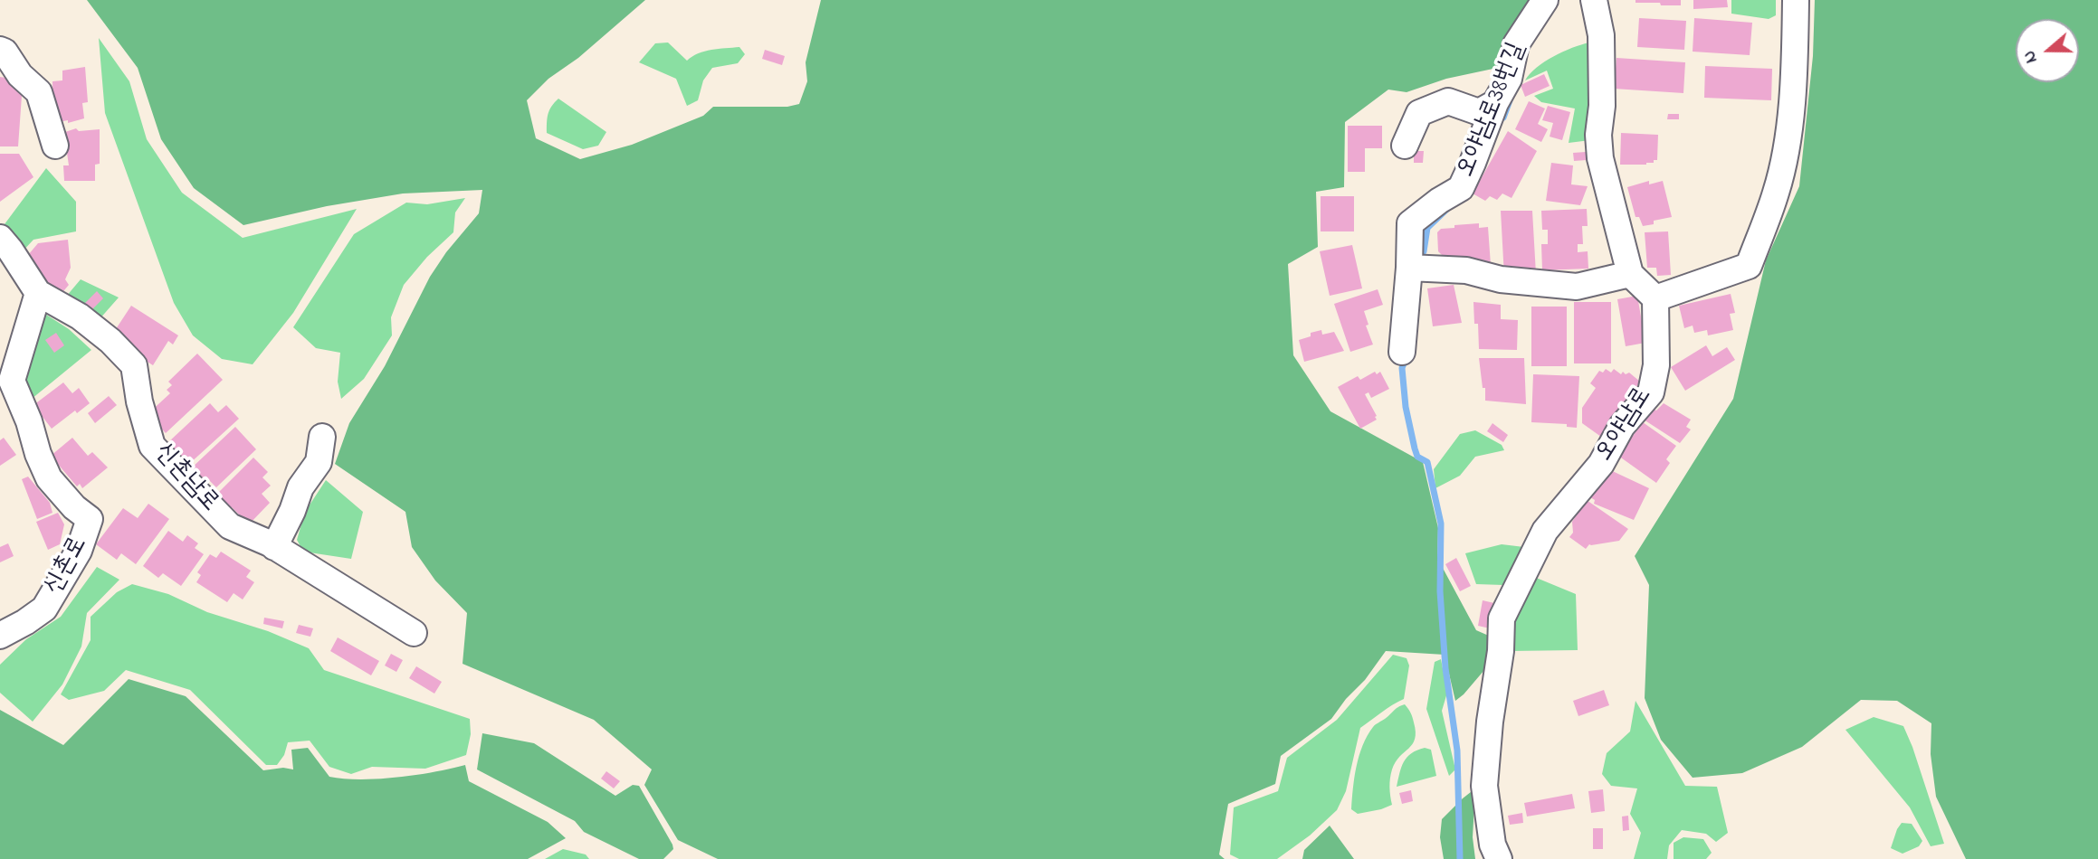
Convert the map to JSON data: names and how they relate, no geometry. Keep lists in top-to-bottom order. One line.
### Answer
{"streets":{"street":["오야남로38번길","오야남로","신촌남로","신촌로"]},"crossings":[["신촌남로","신촌로"]],"north":"left"}
